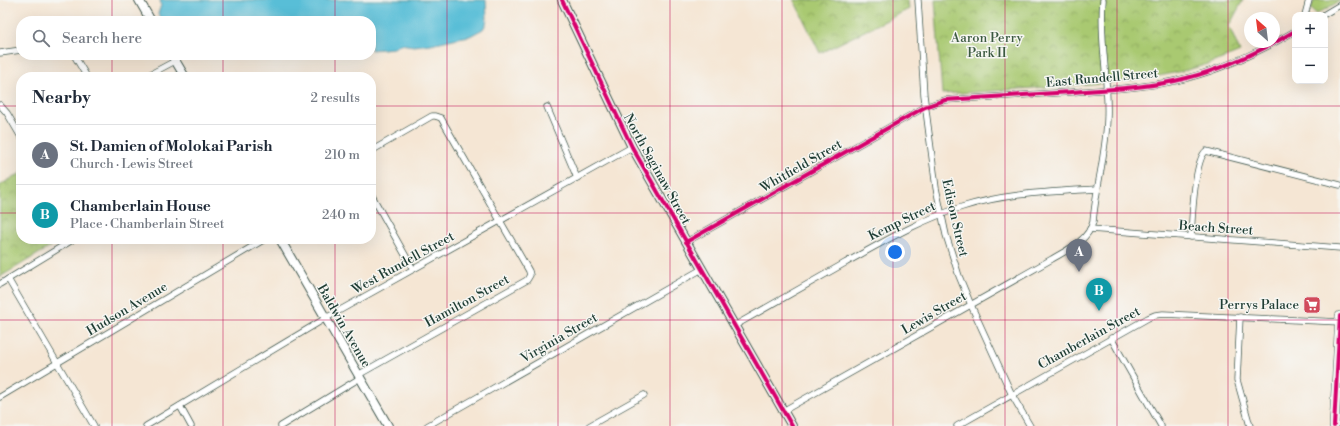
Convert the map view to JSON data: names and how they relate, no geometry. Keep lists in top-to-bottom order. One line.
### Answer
{"streets":{"street":["East Rundell Street","Whitfield Street","North Saginaw Street","Edison Street","Kemp Street","Beach Street","West Rundell Street","Hamilton Street","Hudson Avenue","Lewis Street","Baldwin Avenue","Virginia Street","Chamberlain Street"]},"crossings":[["East Rundell Street","Whitfield Street"],["East Rundell Street","Edison Street"],["Whitfield Street","North Saginaw Street"],["Whitfield Street","Edison Street"],["North Saginaw Street","Kemp Street"],["North Saginaw Street","West Rundell Street"],["North Saginaw Street","Lewis Street"],["North Saginaw Street","Virginia Street"],["Edison Street","Kemp Street"],["Edison Street","Lewis Street"],["Edison Street","Chamberlain Street"],["Beach Street","Lewis Street"],["West Rundell Street","Hamilton Street"],["West Rundell Street","Baldwin Avenue"],["Hamilton Street","Baldwin Avenue"]],"parks":["Aaron Perry Park II"],"places":{"supermarket":["Perrys Palace"]},"north":"top left","page":{"map_buttons":["+","−"],"search":"Search here","heading":["Nearby","2 results"],"list":[{"mark":"A","name":"St. Damien of Molokai Parish","note":"Church · Lewis Street","value":"210 m"},{"mark":"B","name":"Chamberlain House","note":"Place · Chamberlain Street","value":"240 m"}],"pins":["A","B"]}}
